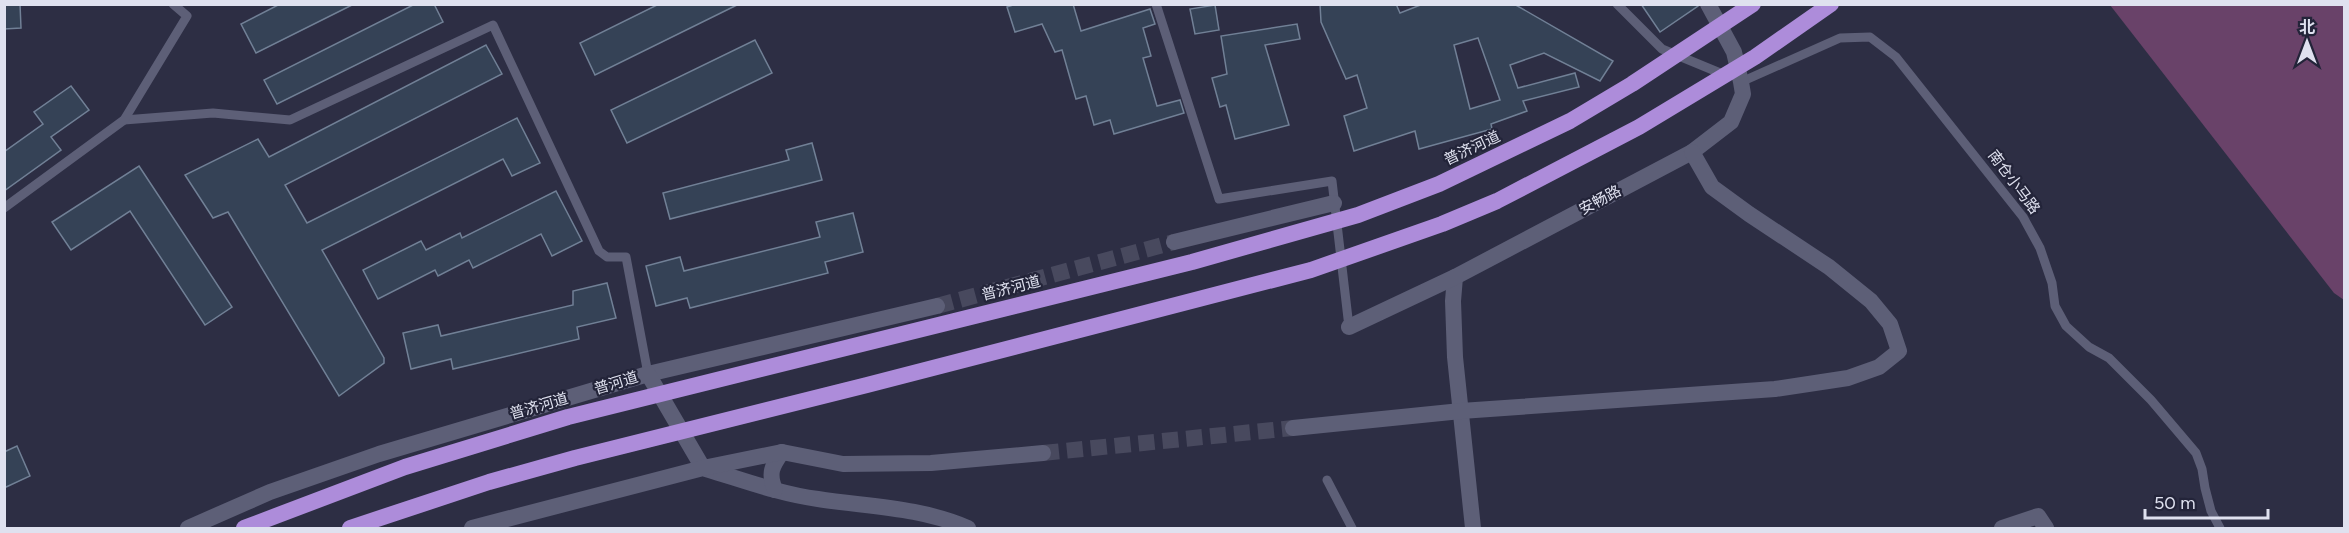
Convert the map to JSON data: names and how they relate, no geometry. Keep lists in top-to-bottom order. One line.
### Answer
{"streets":{"highway":["普济河道"],"street":["安畅路","普河道"],"lane":["南仓小马路"]},"crossings":[["南仓小马路","安畅路"]],"scale_bar":"50 m","north":"top"}
